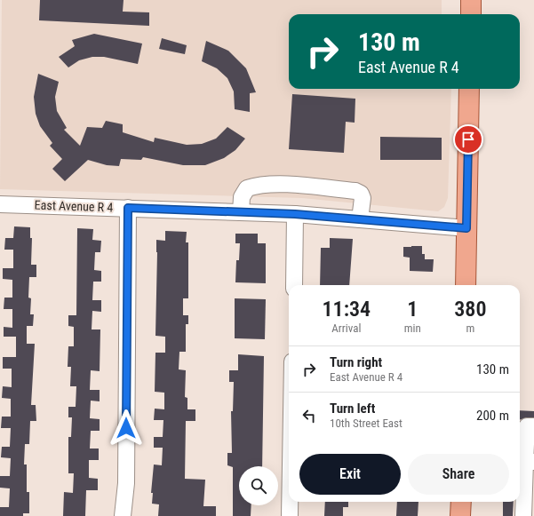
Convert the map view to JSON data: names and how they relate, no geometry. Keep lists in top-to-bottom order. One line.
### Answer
{"streets":{"street":["East Avenue R 4"]},"page":{"turn":["130 m","East Avenue R 4"],"eta":["11:34","Arrival","1","min","380","m"],"list":[{"name":"Turn right","note":"East Avenue R 4","value":"130 m"},{"name":"Turn left","note":"10th Street East","value":"200 m"}],"buttons":["Exit","Share"]}}
